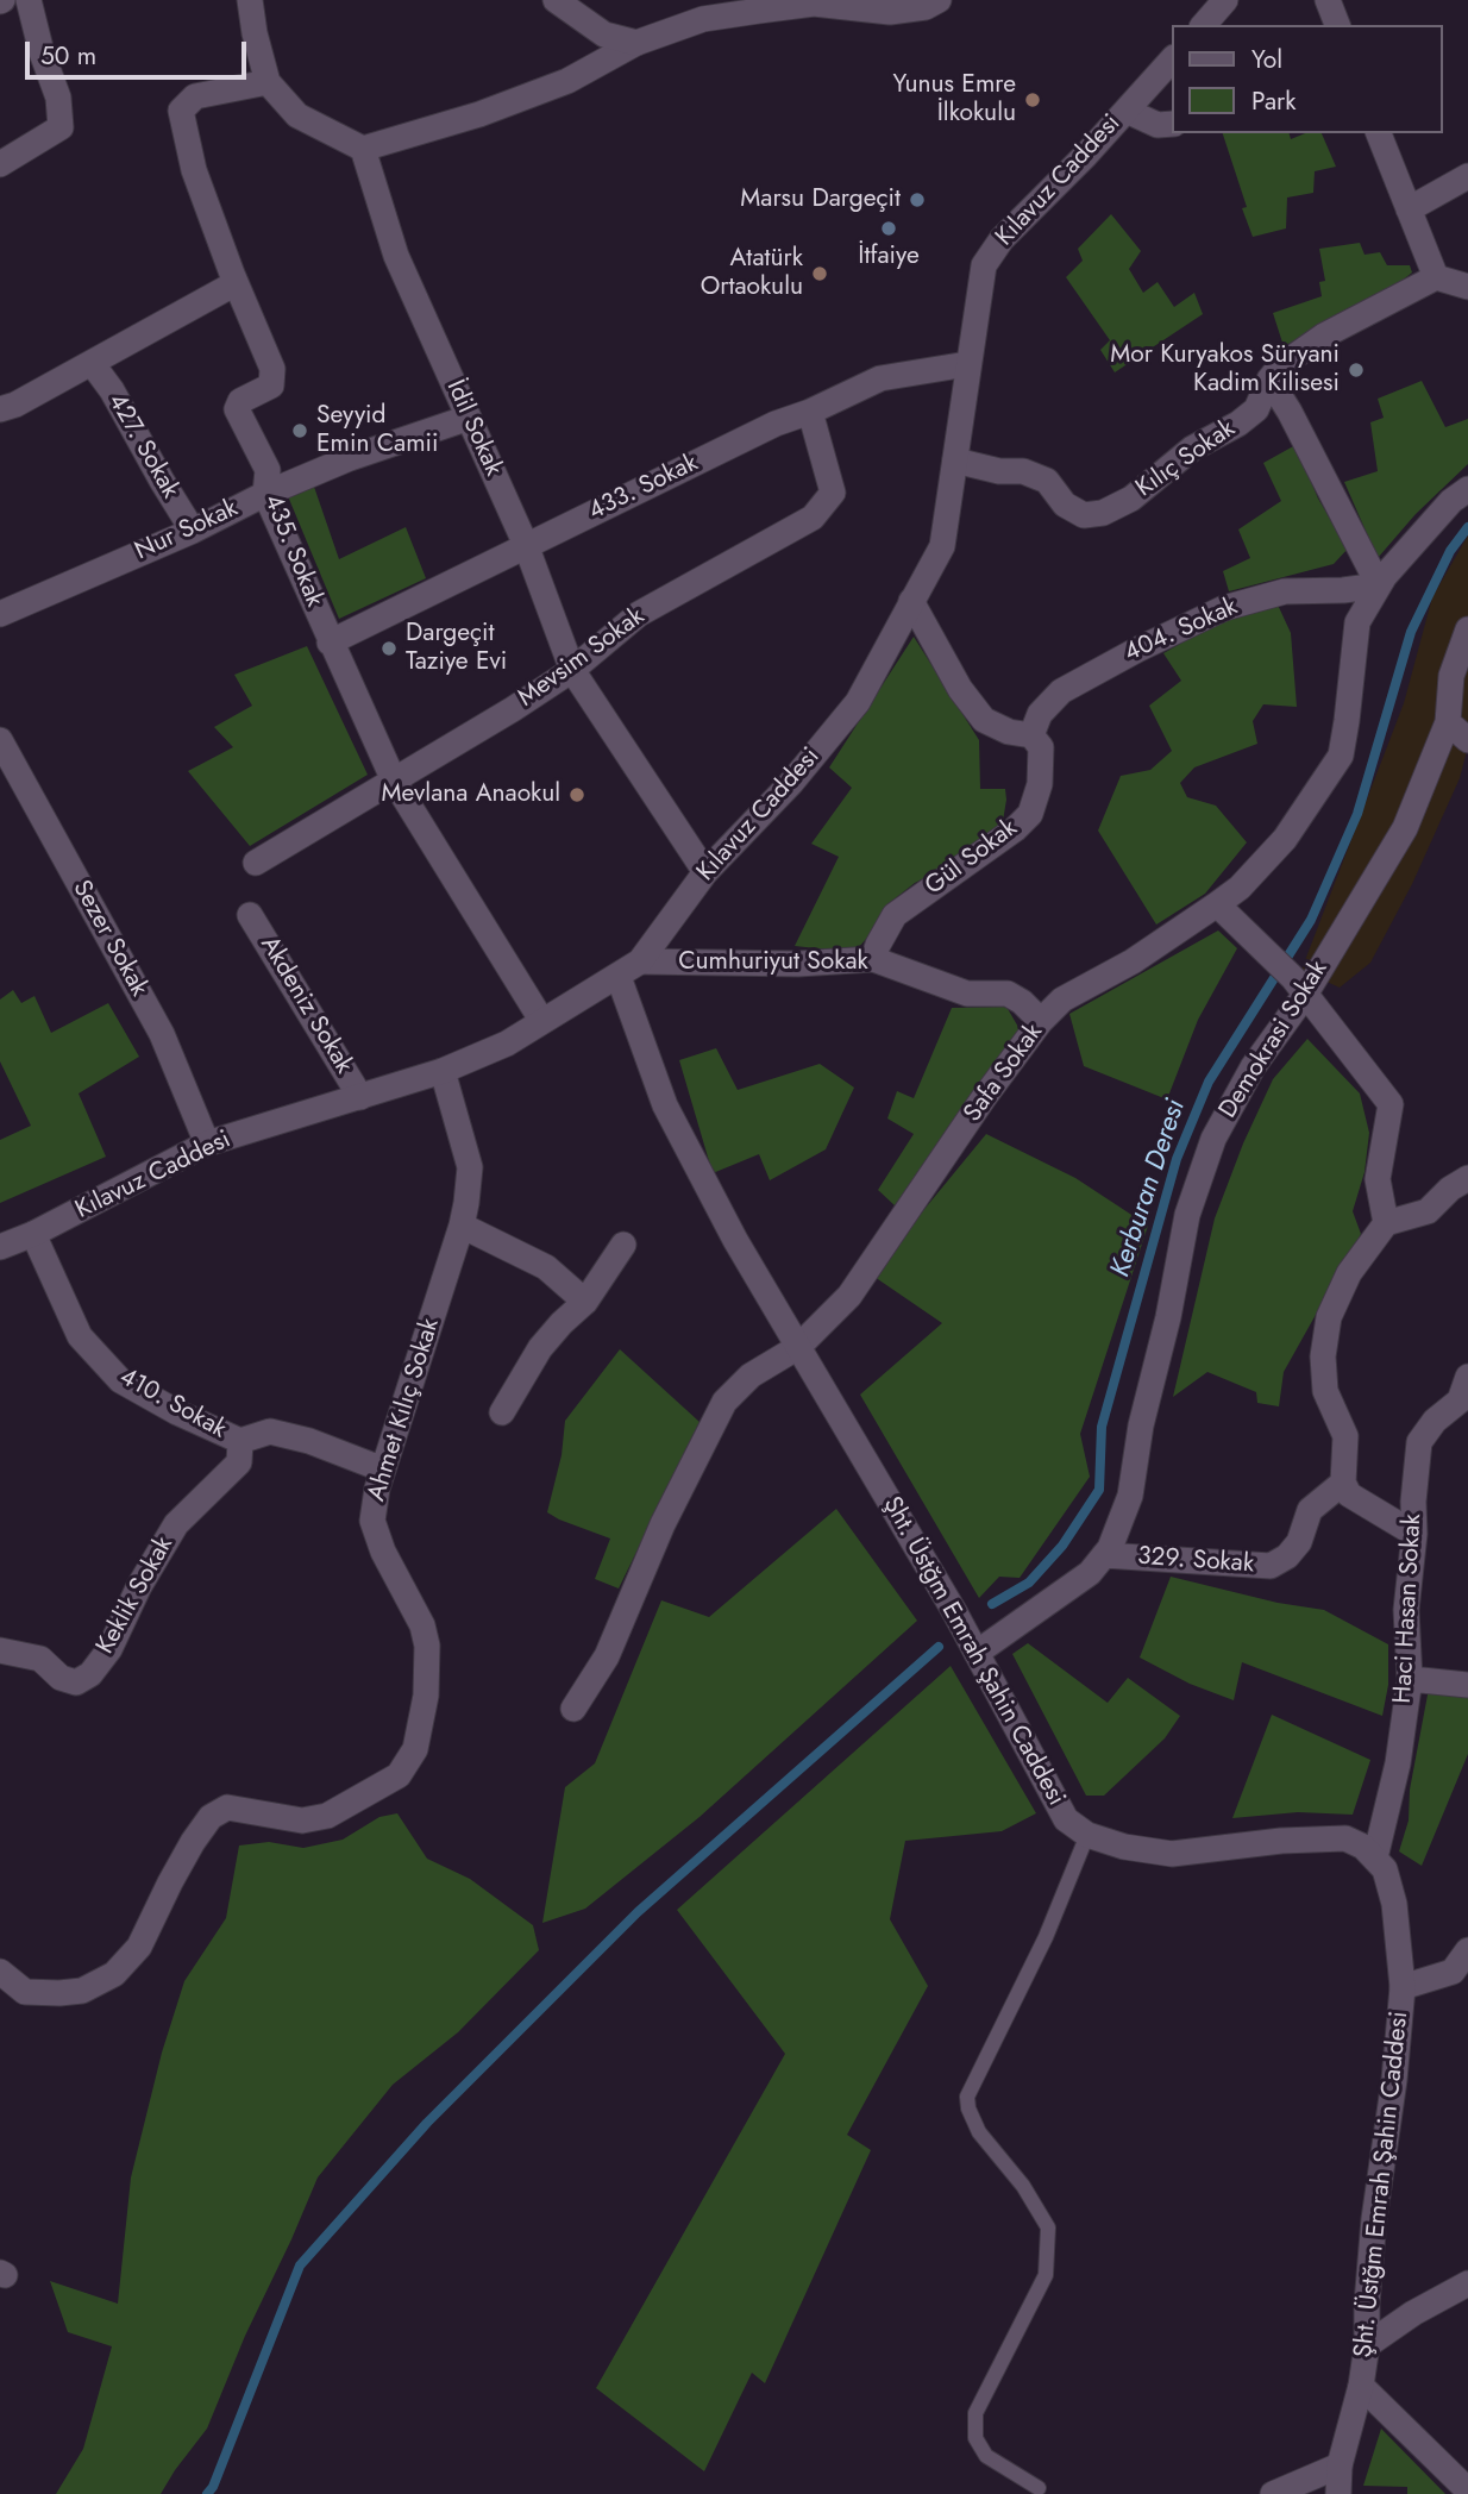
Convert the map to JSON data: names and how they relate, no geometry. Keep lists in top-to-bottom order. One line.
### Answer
{"streets":{"street":["Kılavuz Caddesi","İdil Sokak","427. Sokak","Kılıç Sokak","433. Sokak","Nur Sokak","435. Sokak","404. Sokak","Mevsim Sokak","Gül Sokak","Sezer Sokak","Cumhuriyut Sokak","Akdeniz Sokak","Demokrasi Sokak","Safa Sokak","410. Sokak","Ahmet Kılıç Sokak","329. Sokak","Keklik Sokak","Haci Hasan Sokak","Şht. Üstğm Emrah Şahin Caddesi"]},"crossings":[["Kılavuz Caddesi","İdil Sokak"],["Kılavuz Caddesi","Kılıç Sokak"],["Kılavuz Caddesi","433. Sokak"],["Kılavuz Caddesi","435. Sokak"],["Kılavuz Caddesi","Sezer Sokak"],["Kılavuz Caddesi","Cumhuriyut Sokak"],["Kılavuz Caddesi","Akdeniz Sokak"],["Kılavuz Caddesi","410. Sokak"],["Kılavuz Caddesi","Ahmet Kılıç Sokak"],["Kılavuz Caddesi","Şht. Üstğm Emrah Şahin Caddesi"],["İdil Sokak","433. Sokak"],["İdil Sokak","Nur Sokak"],["İdil Sokak","Mevsim Sokak"],["427. Sokak","Nur Sokak"],["433. Sokak","435. Sokak"],["433. Sokak","Mevsim Sokak"],["Nur Sokak","435. Sokak"],["435. Sokak","Mevsim Sokak"],["404. Sokak","Gül Sokak"],["404. Sokak","Safa Sokak"],["Gül Sokak","Cumhuriyut Sokak"],["Cumhuriyut Sokak","Safa Sokak"],["Demokrasi Sokak","329. Sokak"],["Demokrasi Sokak","Şht. Üstğm Emrah Şahin Caddesi"],["Safa Sokak","Şht. Üstğm Emrah Şahin Caddesi"],["410. Sokak","Ahmet Kılıç Sokak"],["410. Sokak","Keklik Sokak"],["Haci Hasan Sokak","Şht. Üstğm Emrah Şahin Caddesi"]],"water":["Kerburan Deresi"],"places":["Yunus Emre İlkokulu","Marsu Dargeçit","İtfaiye","Atatürk Ortaokulu","Mor Kuryakos Süryani Kadim Kilisesi","Seyyid Emin Camii","Dargeçit Taziye Evi","Mevlana Anaokul"],"legend":["Yol","Park"],"scale_bar":"50 m"}
